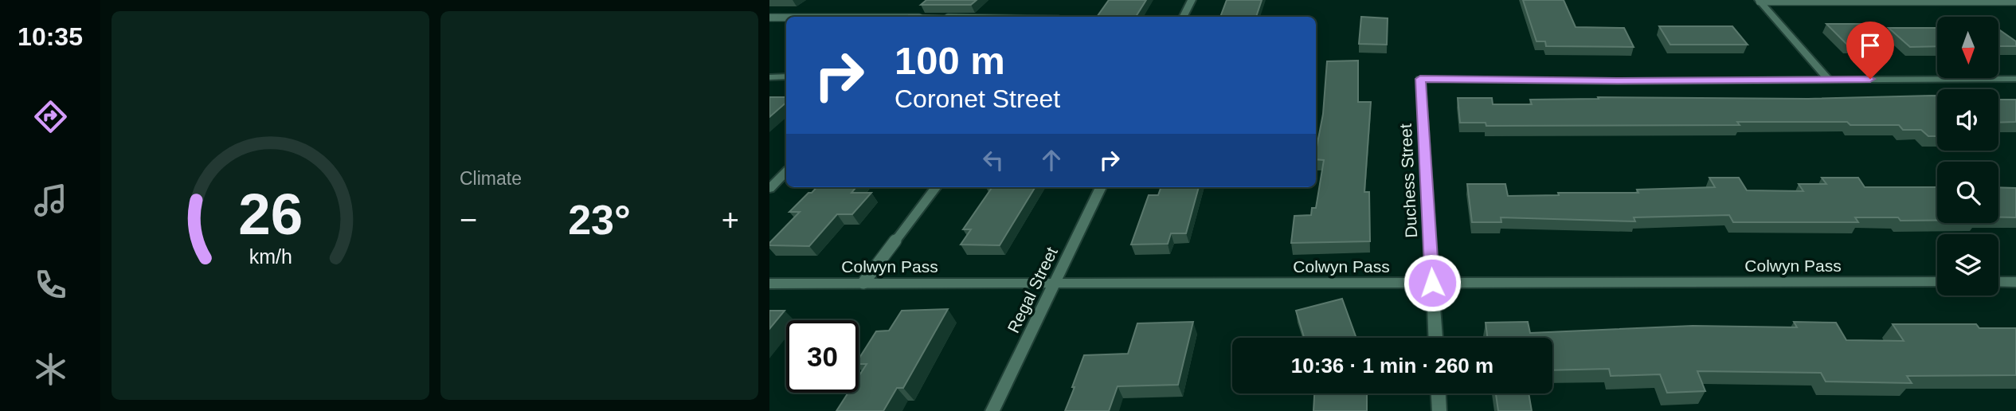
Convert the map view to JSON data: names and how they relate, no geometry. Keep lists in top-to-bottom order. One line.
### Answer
{"streets":{"street":["Duchess Street","Colwyn Pass","Regal Street"]},"crossings":[["Duchess Street","Colwyn Pass"],["Colwyn Pass","Regal Street"]],"north":"bottom","page":{"tabs":"10:35","tile":"Climate","turn":["100 m","Coronet Street"],"heat":["−","23°","+"],"limit":"30","trip":"10:36 · 1 min · 260 m","gauge":["26","km/h"]}}
